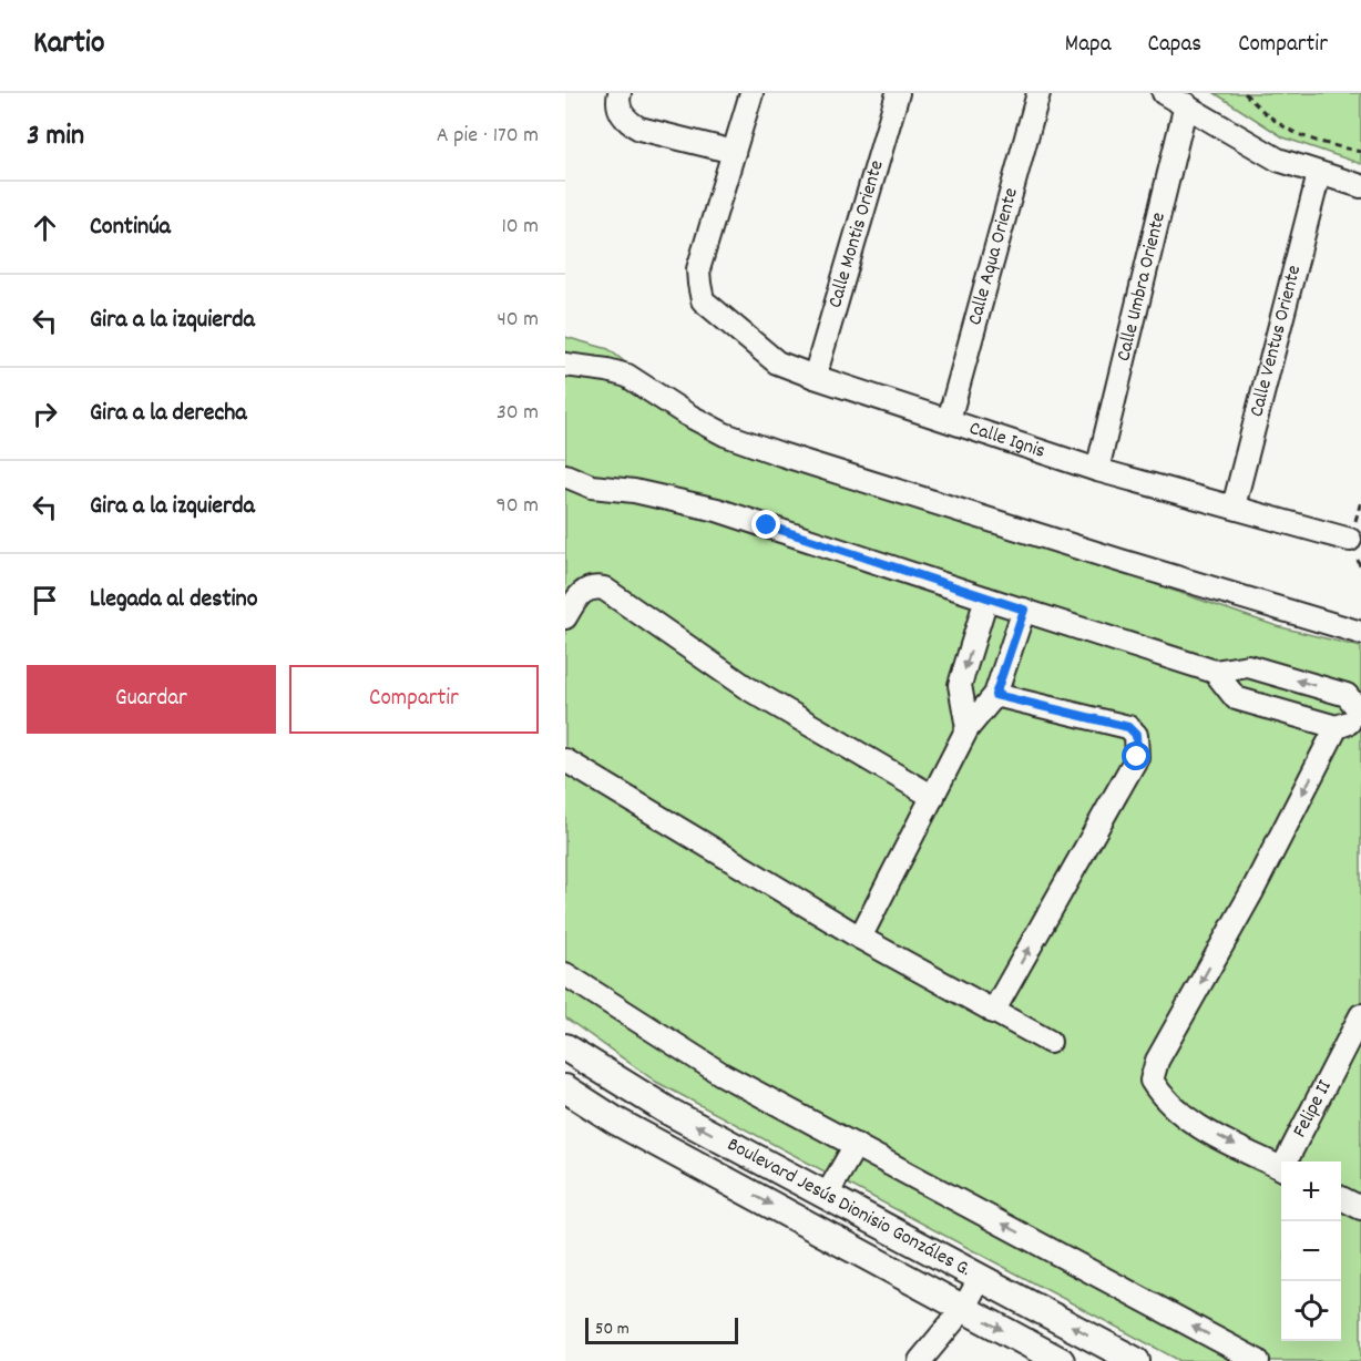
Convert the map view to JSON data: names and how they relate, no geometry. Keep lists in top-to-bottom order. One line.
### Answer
{"streets":{"main road":["Boulevard Jesús Dionisio Gonzáles G."],"street":["Calle Montis Oriente","Calle Aqua Oriente","Calle Umbra Oriente","Calle Ventus Oriente","Calle Ignis","Felipe II"]},"crossings":[["Calle Montis Oriente","Calle Ignis"],["Calle Aqua Oriente","Calle Ignis"],["Calle Umbra Oriente","Calle Ignis"],["Calle Ventus Oriente","Calle Ignis"]],"scale_bar":"50 m","page":{"header":"Kartio","nav":["Mapa","Capas","Compartir"],"heading":["3 min","A pie · 170 m"],"list":[["Continúa","10 m"],["Gira a la izquierda","40 m"],["Gira a la derecha","30 m"],["Gira a la izquierda","90 m"],"Llegada al destino"],"buttons":["Guardar","Compartir"],"map_buttons":["+","−"],"scale":"50 m"}}
